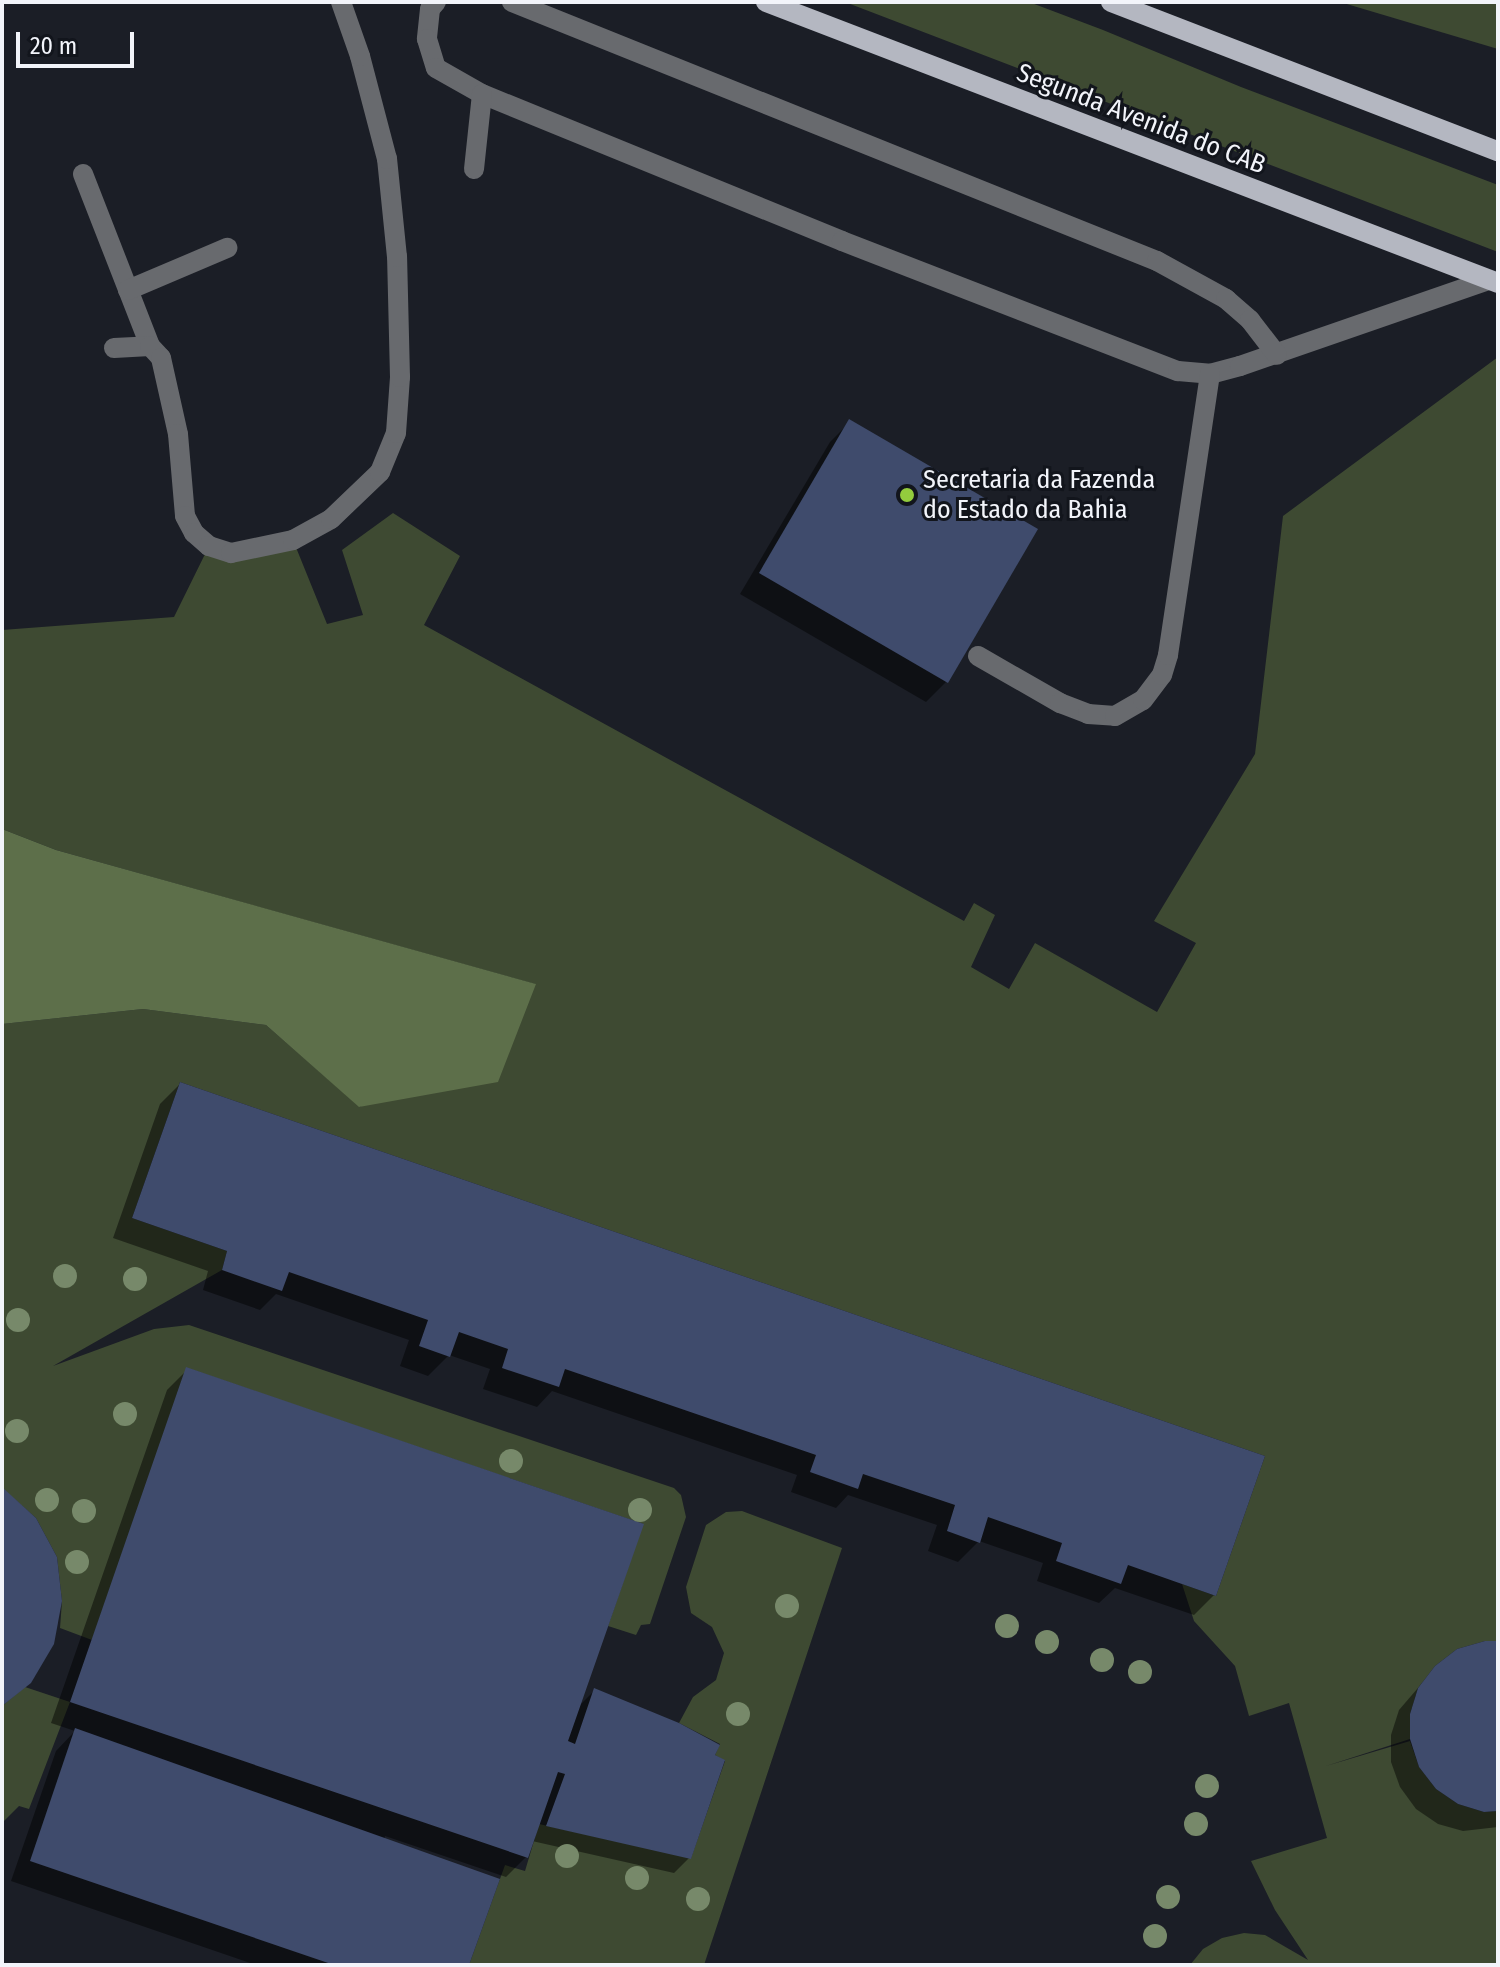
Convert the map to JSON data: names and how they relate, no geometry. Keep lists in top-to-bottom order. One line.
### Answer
{"streets":{"main road":["Segunda Avenida do CAB"]},"places":["Secretaria da Fazenda do Estado da Bahia"],"scale_bar":"20 m"}
